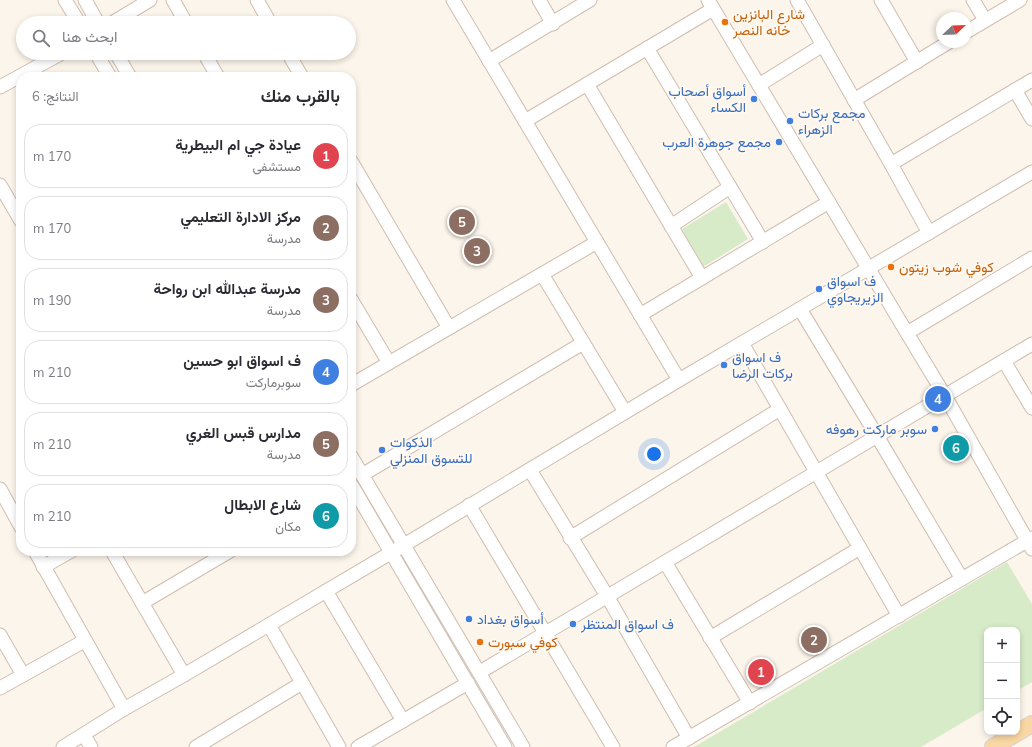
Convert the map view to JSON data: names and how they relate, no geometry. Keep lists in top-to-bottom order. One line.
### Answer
{"places":["شارع البانزين خانه النصر","أسواق أصحاب الكساء","مجمع بركات الزهراء","مجمع جوهرة العرب","كوفي شوب زيتون","ف اسواق الزيريجاوي","ف اسواق بركات الرضا","سوبر ماركت رهوفه","الذكوات للتسوق المنزلي","أسواق بغداد","ف اسواق المنتظر","كوفي سبورت"],"north":"top right","page":{"search":"ابحث هنا","heading":["بالقرب منك","النتائج: 6"],"list":[{"mark":"1","name":"عيادة جي ام البيطرية","note":"مستشفى","value":"170 m"},{"mark":"2","name":"مركز الادارة التعليمي","note":"مدرسة","value":"170 m"},{"mark":"3","name":"مدرسة عبدالله ابن رواحة","note":"مدرسة","value":"190 m"},{"mark":"4","name":"ف اسواق ابو حسين","note":"سوبرماركت","value":"210 m"},{"mark":"5","name":"مدارس قبس الغري","note":"مدرسة","value":"210 m"},{"mark":"6","name":"شارع الابطال","note":"مكان","value":"210 m"}],"pins":["5","3","4","6","2","1"],"map_buttons":["+","−"]}}
